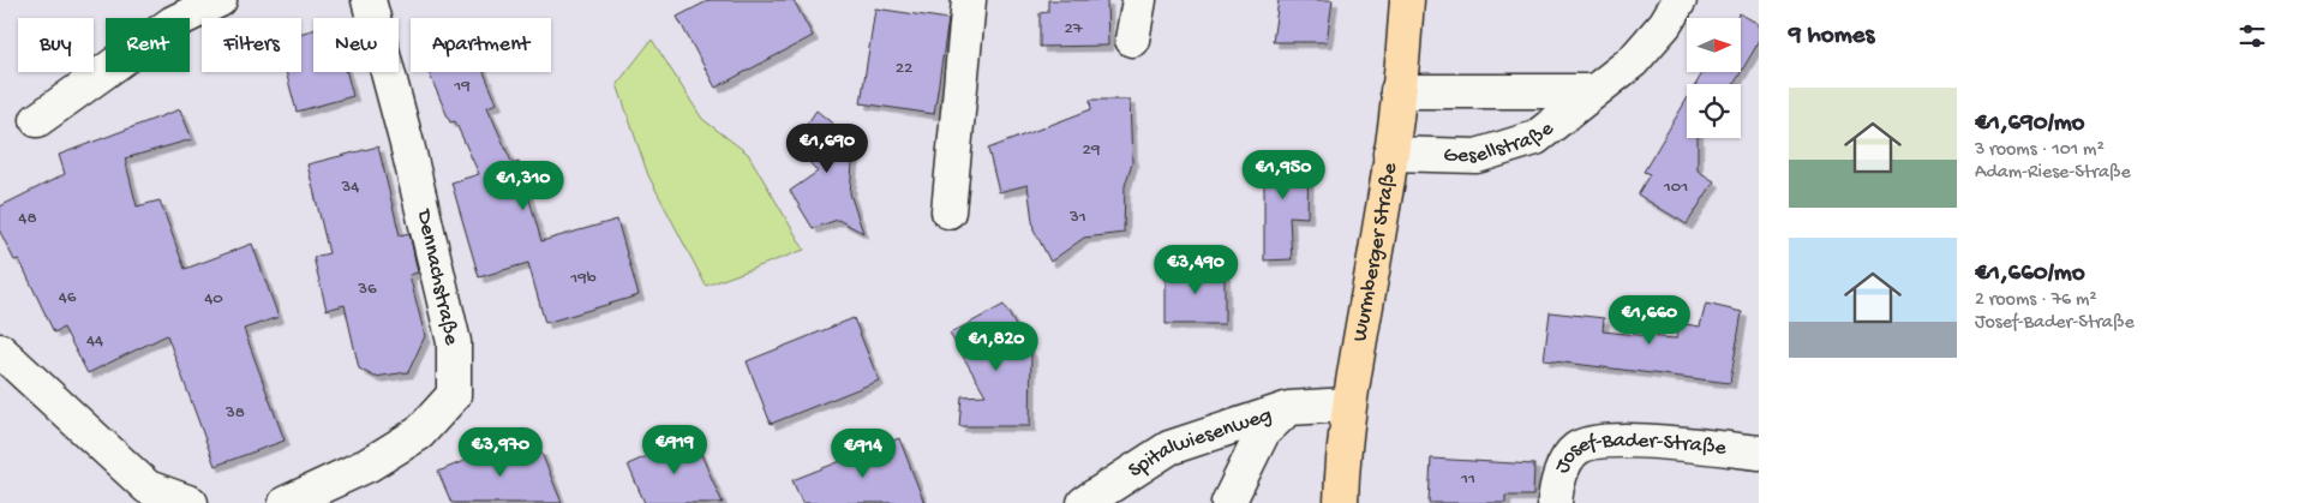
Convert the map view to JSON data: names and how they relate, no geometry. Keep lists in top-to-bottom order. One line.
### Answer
{"streets":{"main road":["Wurmberger Straße"],"street":["Gesellstraße","Dennachstraße","Spitalwiesenweg","Josef-Bader-Straße"]},"crossings":[["Gesellstraße","Wurmberger Straße"],["Wurmberger Straße","Spitalwiesenweg"]],"house_numbers":["27","22","19","29","34","101","31","48","19b","36","46","40","44","38","11"],"north":"right","page":{"heading":"9 homes","chip":["Buy","Rent","Filters","New","Apartment"],"list":[{"name":"€1,690/mo","note":"3 rooms · 101 m² · Adam-Riese-Straße"},{"name":"€1,660/mo","note":"2 rooms · 76 m² · Josef-Bader-Straße"}],"price":["€1,690","€1,950","€1,310","€3,490","€1,660","€1,820","€919","€3,970","€914"]}}
